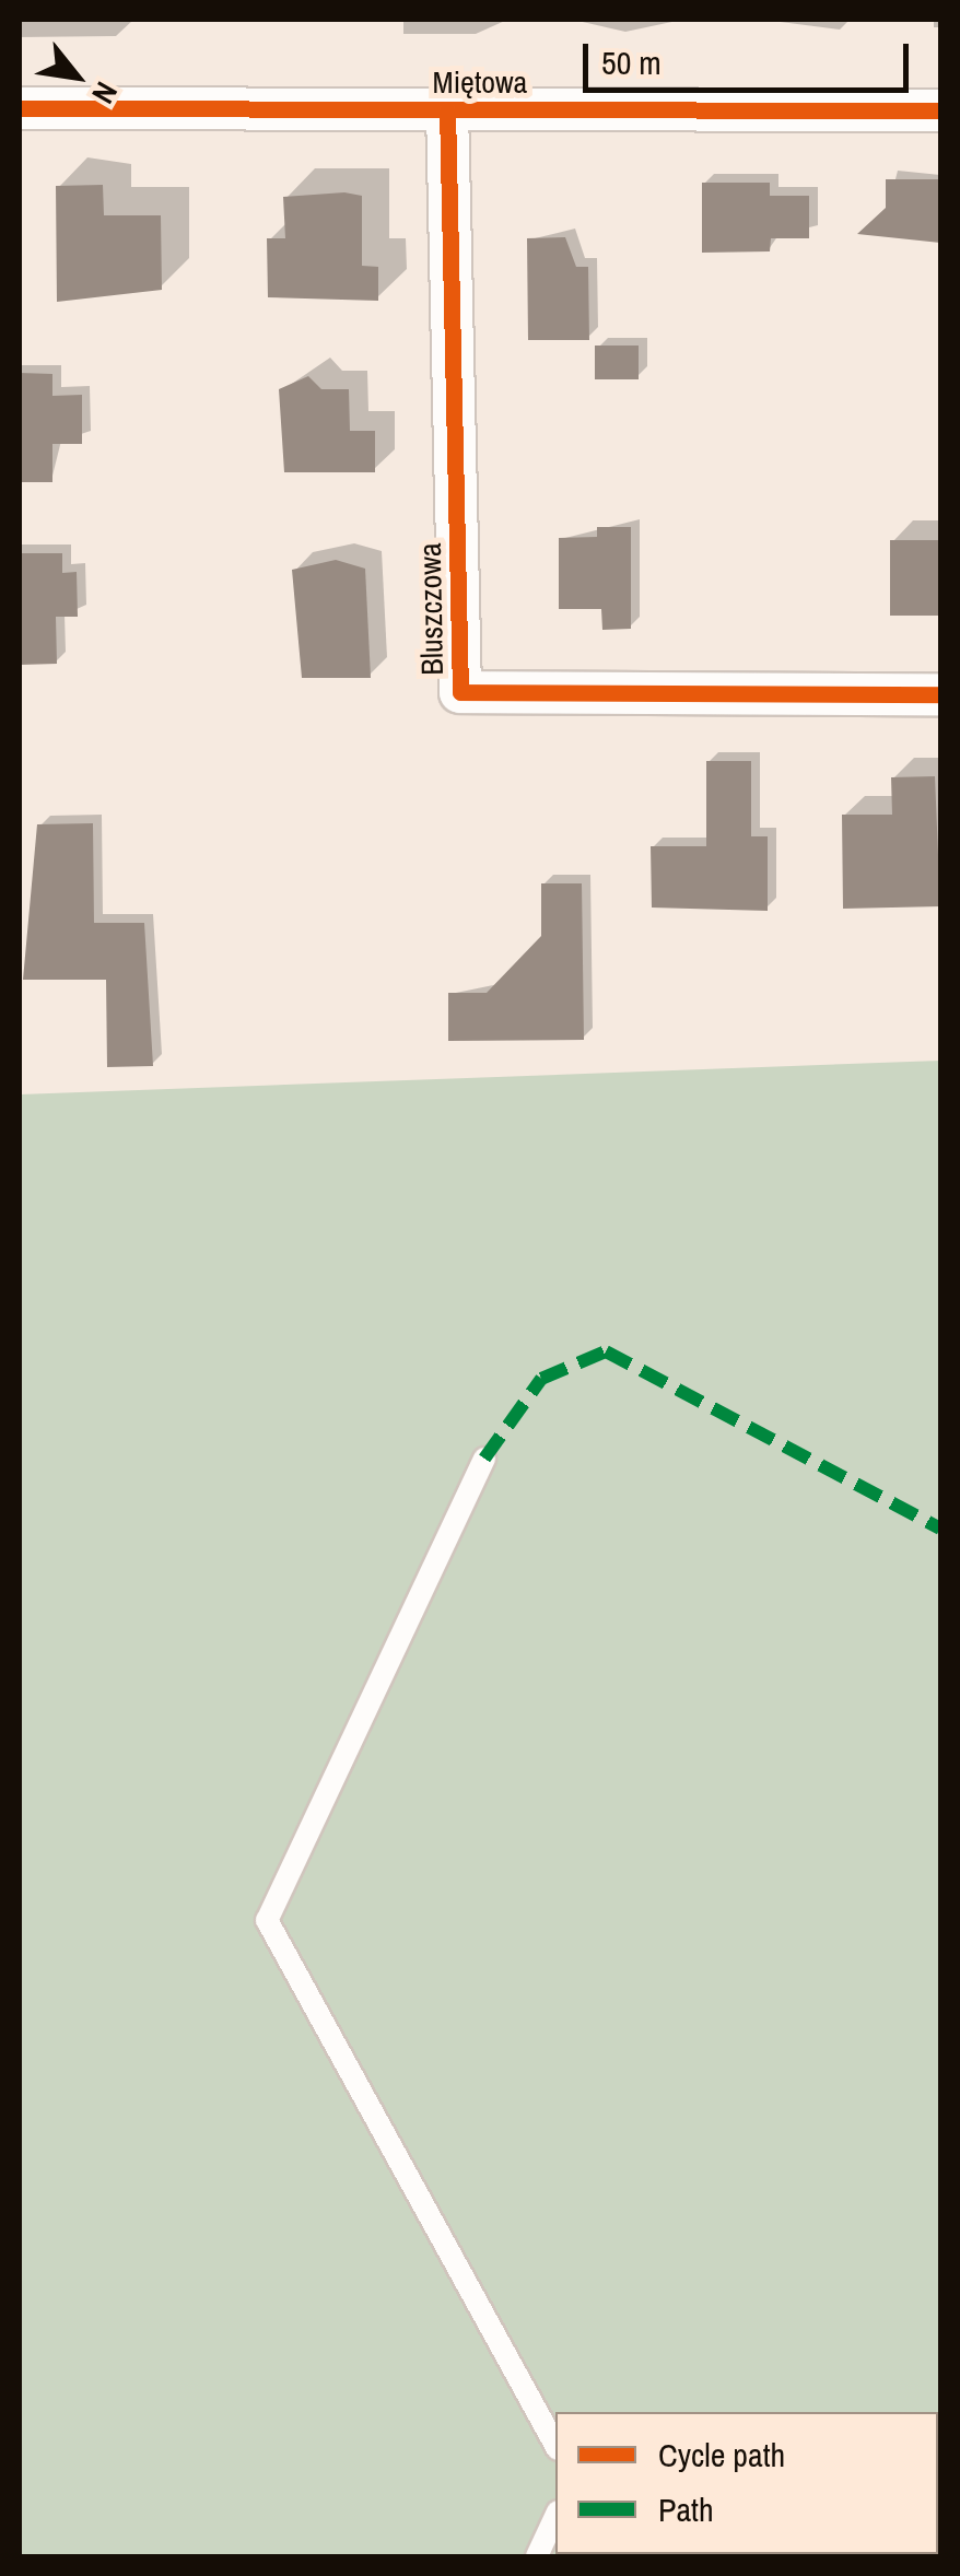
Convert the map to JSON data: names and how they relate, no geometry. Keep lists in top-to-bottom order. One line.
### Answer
{"streets":{"street":["Miętowa","Bluszczowa"]},"crossings":[["Miętowa","Bluszczowa"]],"legend":["Cycle path","Path"],"scale_bar":"50 m","north":"bottom right"}
